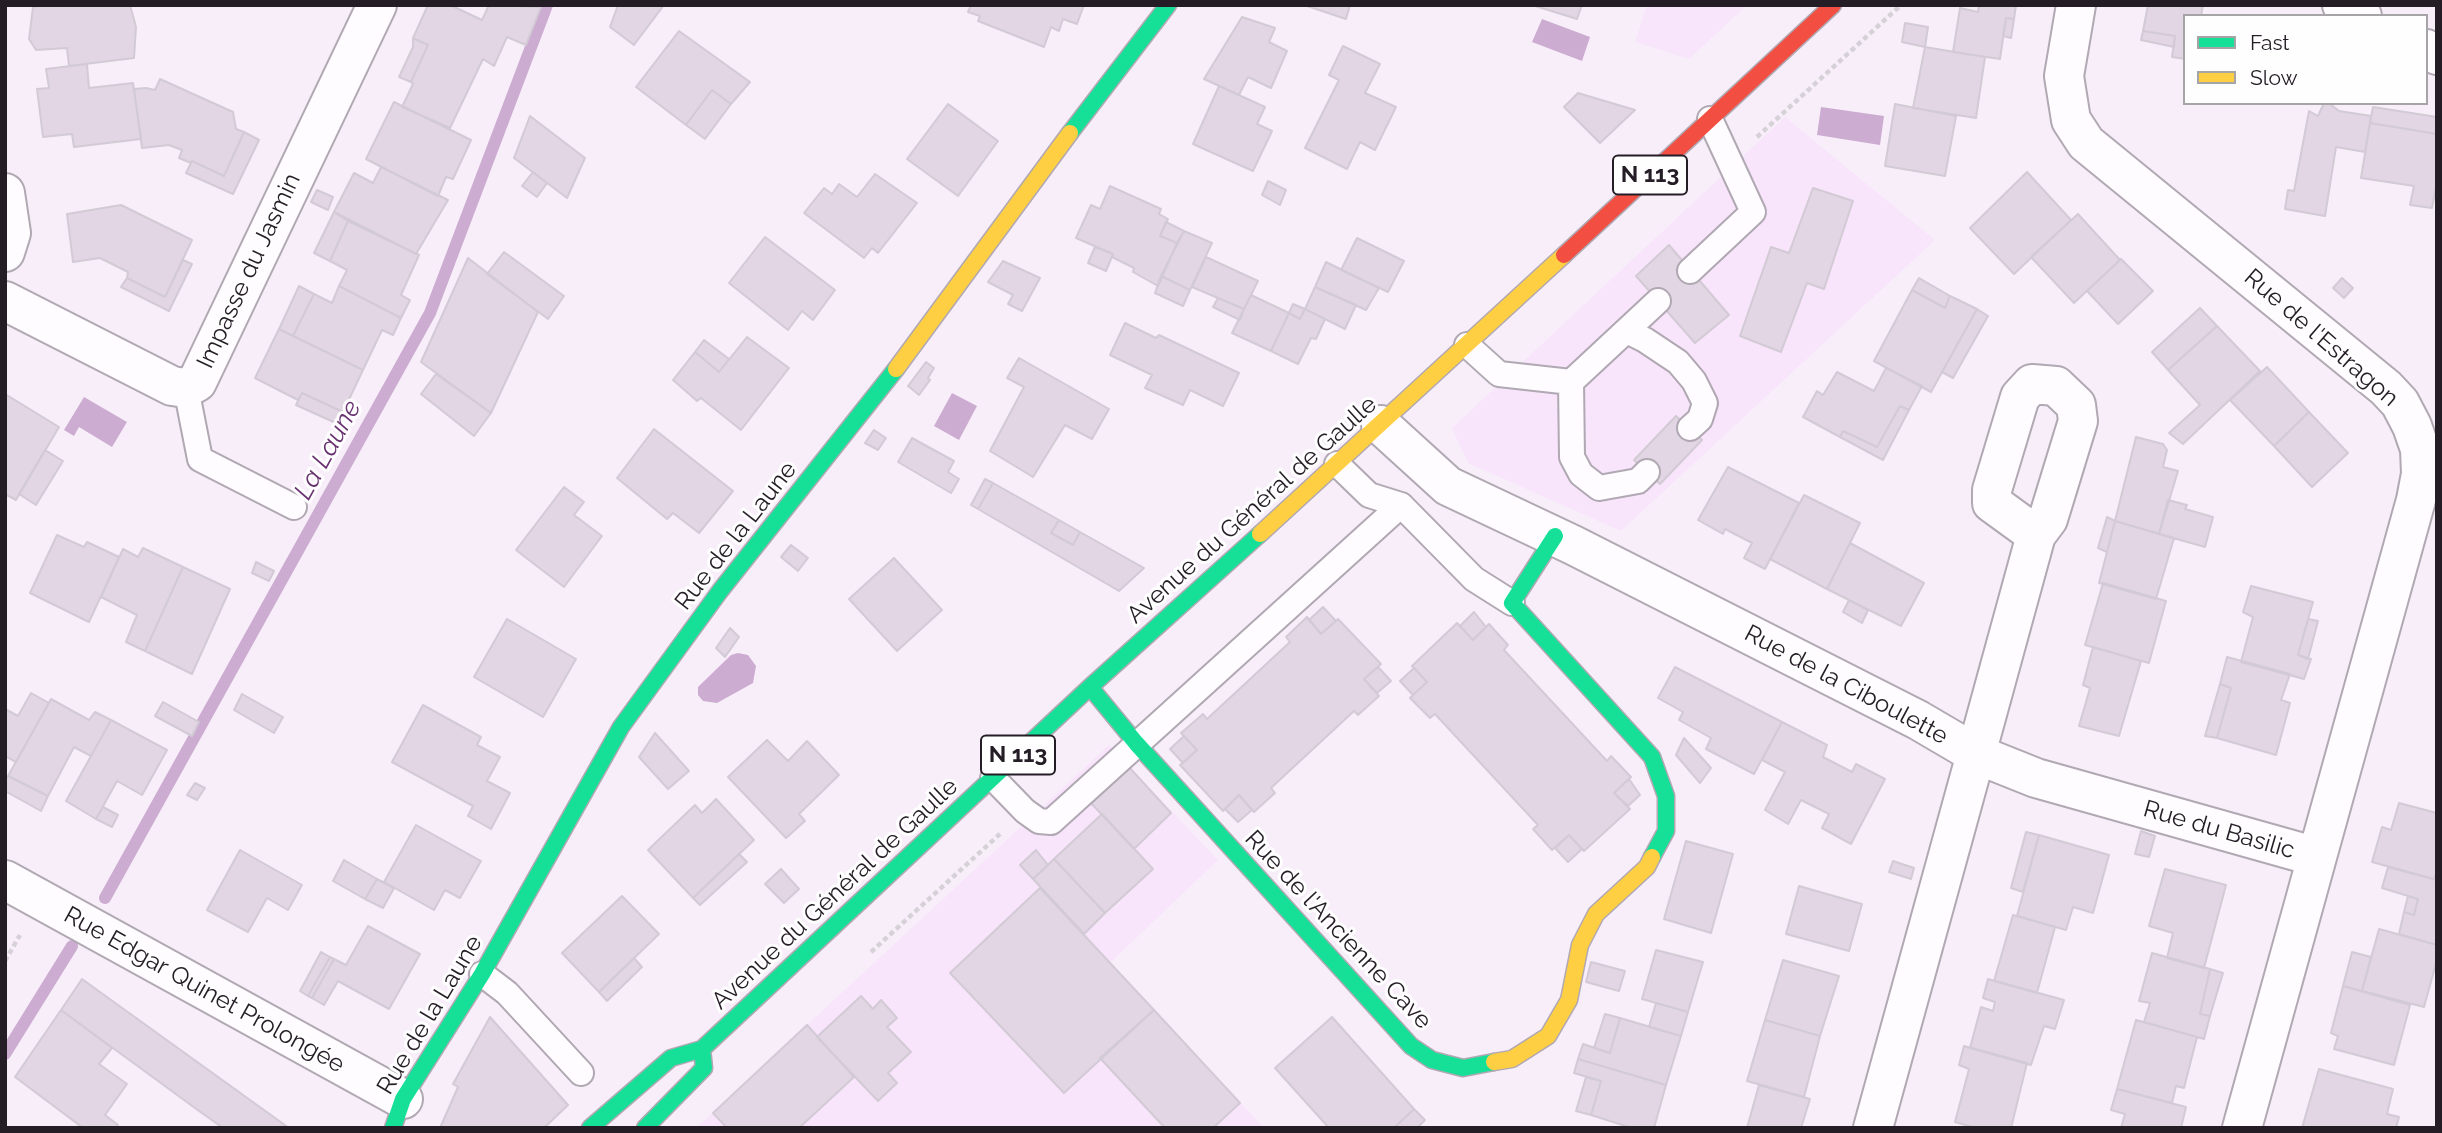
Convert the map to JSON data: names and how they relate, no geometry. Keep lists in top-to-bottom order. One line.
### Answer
{"streets":{"street":["N 113","Impasse du Jasmin","Rue de l'Estragon","Avenue du Général de Gaulle","Rue de la Laune","Rue de la Ciboulette","Rue du Basilic","Rue de l'Ancienne Cave","Rue Edgar Quinet Prolongée"]},"crossings":[["Rue de l'Estragon","Rue du Basilic"],["Avenue du Général de Gaulle","Rue de la Ciboulette"],["Avenue du Général de Gaulle","Rue de l'Ancienne Cave"],["Rue de la Laune","Rue Edgar Quinet Prolongée"],["Rue de la Ciboulette","Rue du Basilic"]],"water":["La Laune"],"legend":["Fast","Slow"]}
